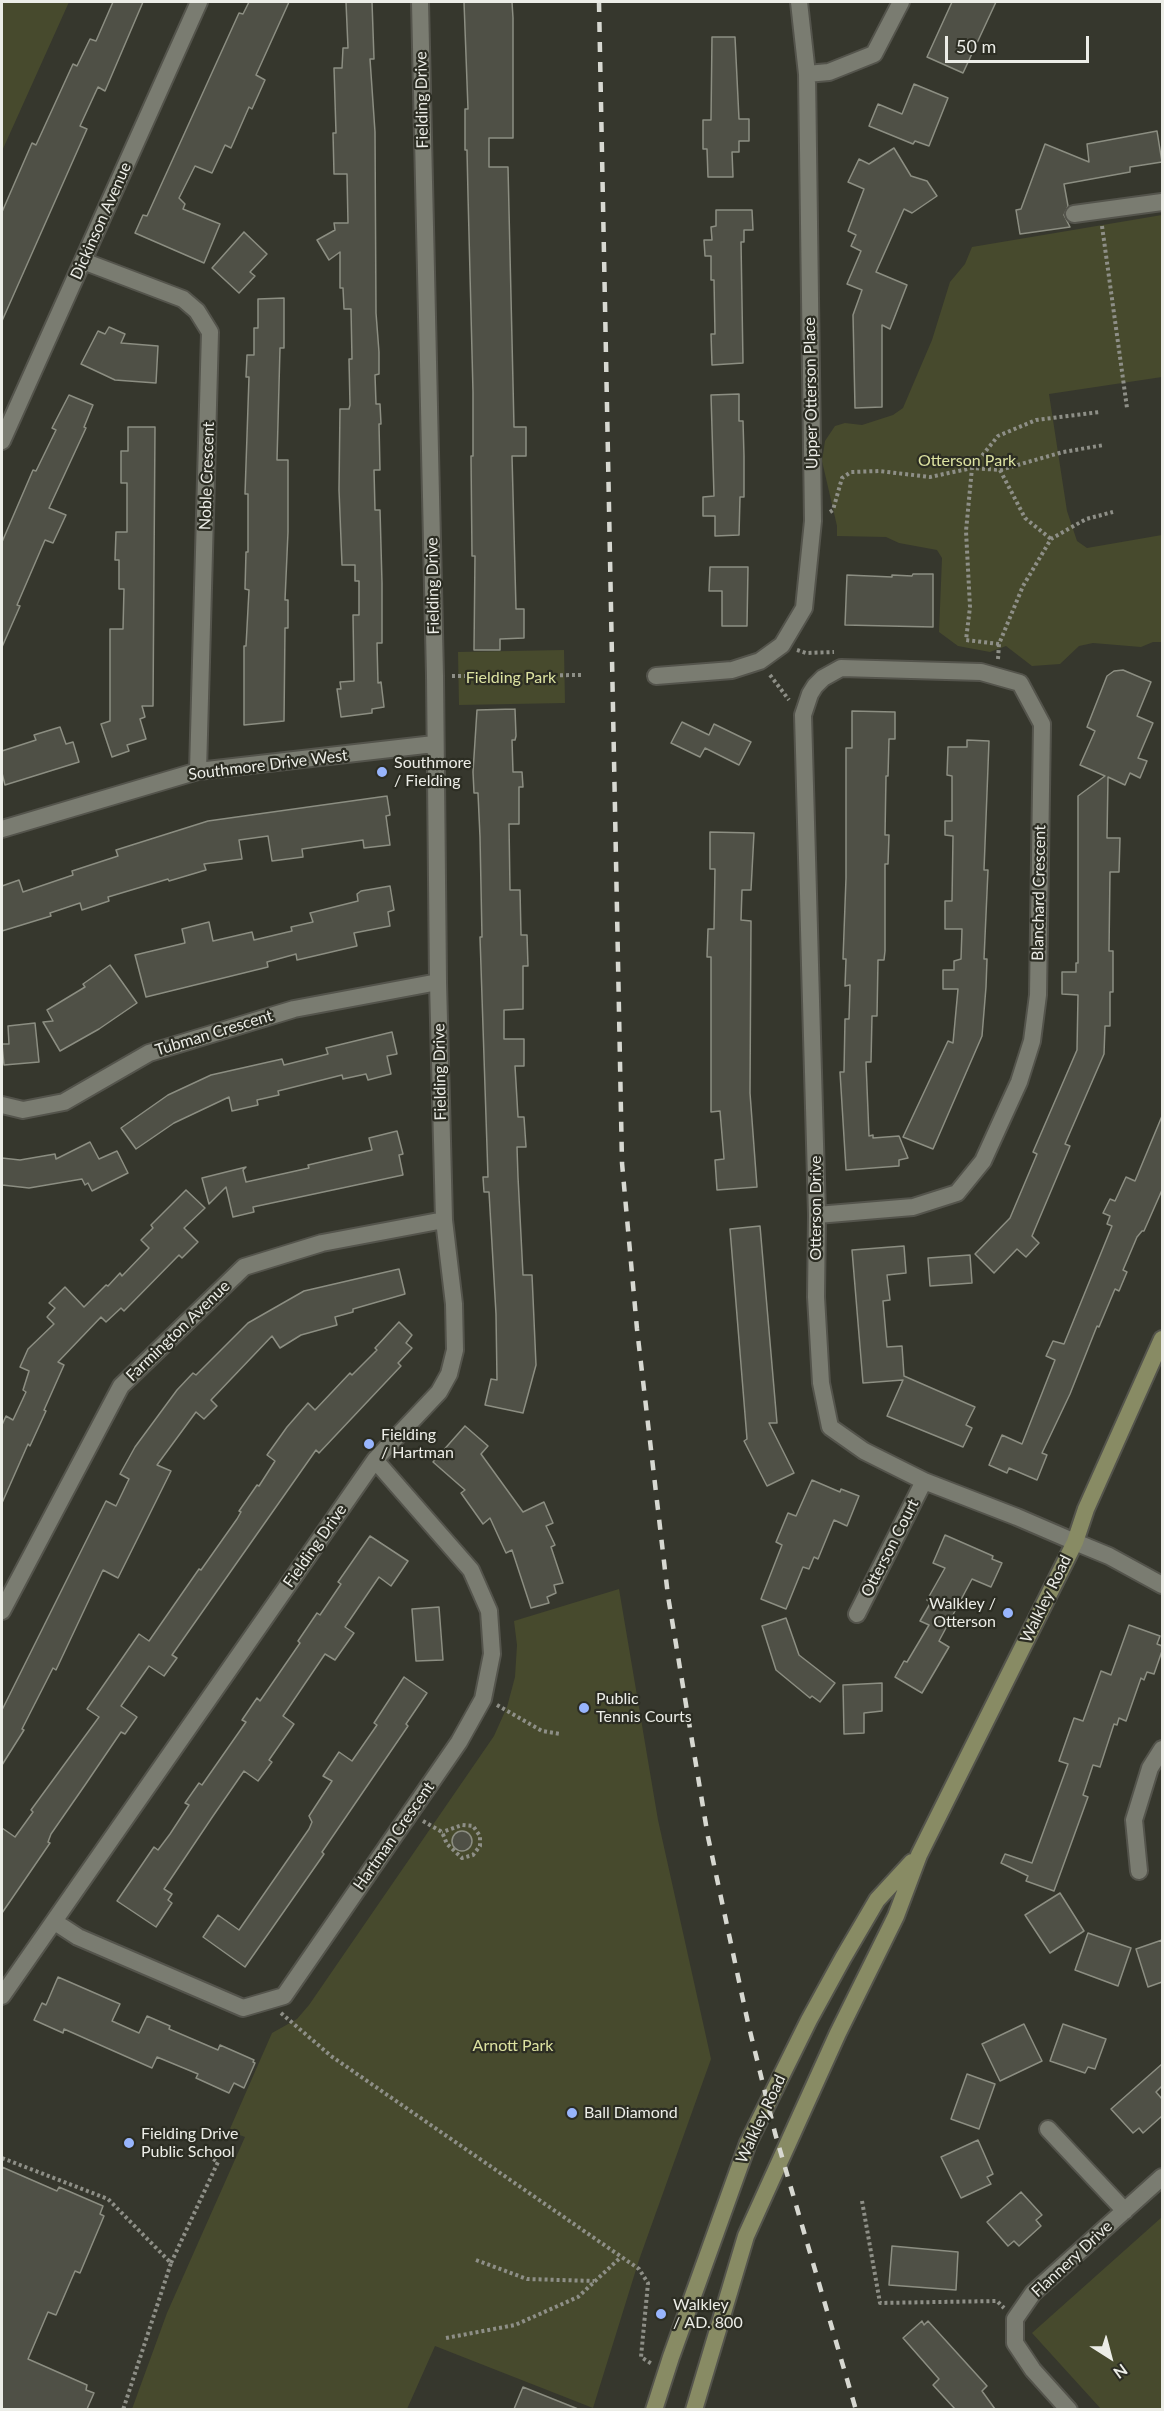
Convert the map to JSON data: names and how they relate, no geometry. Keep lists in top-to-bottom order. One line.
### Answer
{"streets":{"main road":["Walkley Road"],"street":["Fielding Drive","Dickinson Avenue","Upper Otterson Place","Noble Crescent","Southmore Drive West","Blanchard Crescent","Tubman Crescent","Otterson Drive","Farmington Avenue","Otterson Court","Hartman Crescent","Flannery Drive"]},"crossings":[["Fielding Drive","Southmore Drive West"],["Fielding Drive","Tubman Crescent"],["Fielding Drive","Farmington Avenue"],["Fielding Drive","Hartman Crescent"],["Dickinson Avenue","Noble Crescent"],["Noble Crescent","Southmore Drive West"],["Blanchard Crescent","Otterson Drive"],["Otterson Drive","Otterson Court"],["Otterson Drive","Walkley Road"]],"parks":["Otterson Park","Fielding Park","Arnott Park"],"places":["Southmore / Fielding","Fielding / Hartman","Walkley / Otterson","Public Tennis Courts","Ball Diamond","Fielding Drive Public School","Walkley / AD. 800"],"scale_bar":"50 m","north":"bottom right"}
